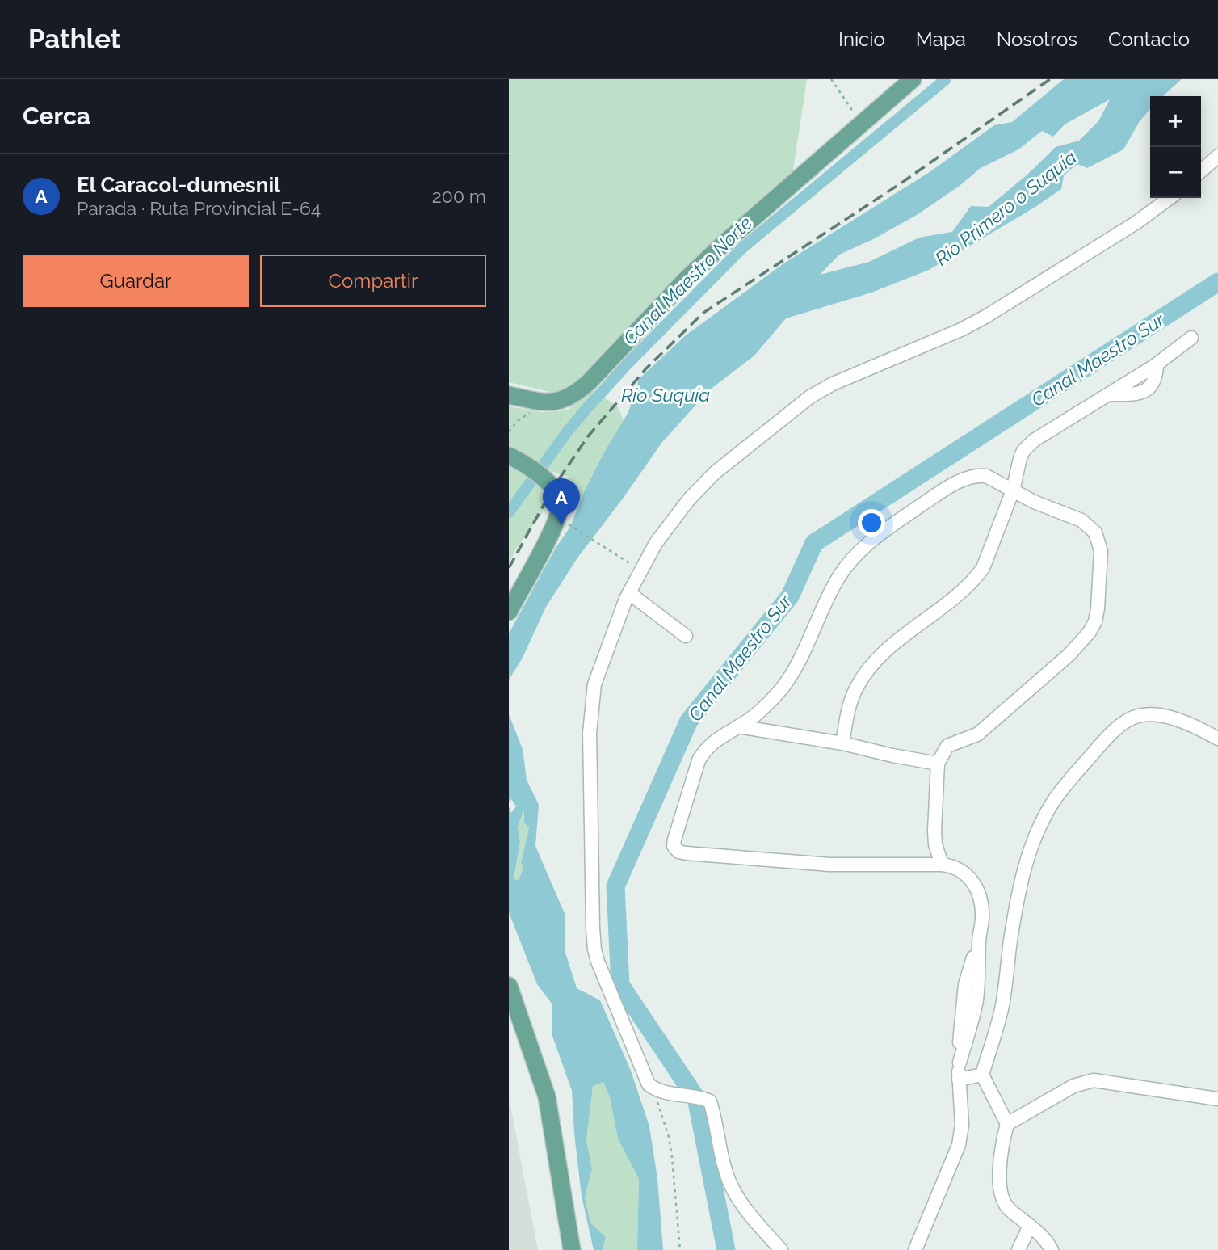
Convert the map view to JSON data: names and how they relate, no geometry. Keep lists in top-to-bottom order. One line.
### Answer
{"water":["Río Primero o Suquía","Canal Maestro Norte","Canal Maestro Sur","Río Suquía"],"page":{"header":"Pathlet","nav":["Inicio","Mapa","Nosotros","Contacto"],"heading":"Cerca","map_buttons":["+","−"],"list":[{"mark":"A","name":"El Caracol-dumesnil","note":"Parada · Ruta Provincial E-64","value":"200 m"}],"buttons":["Guardar","Compartir"],"pins":"A"}}
